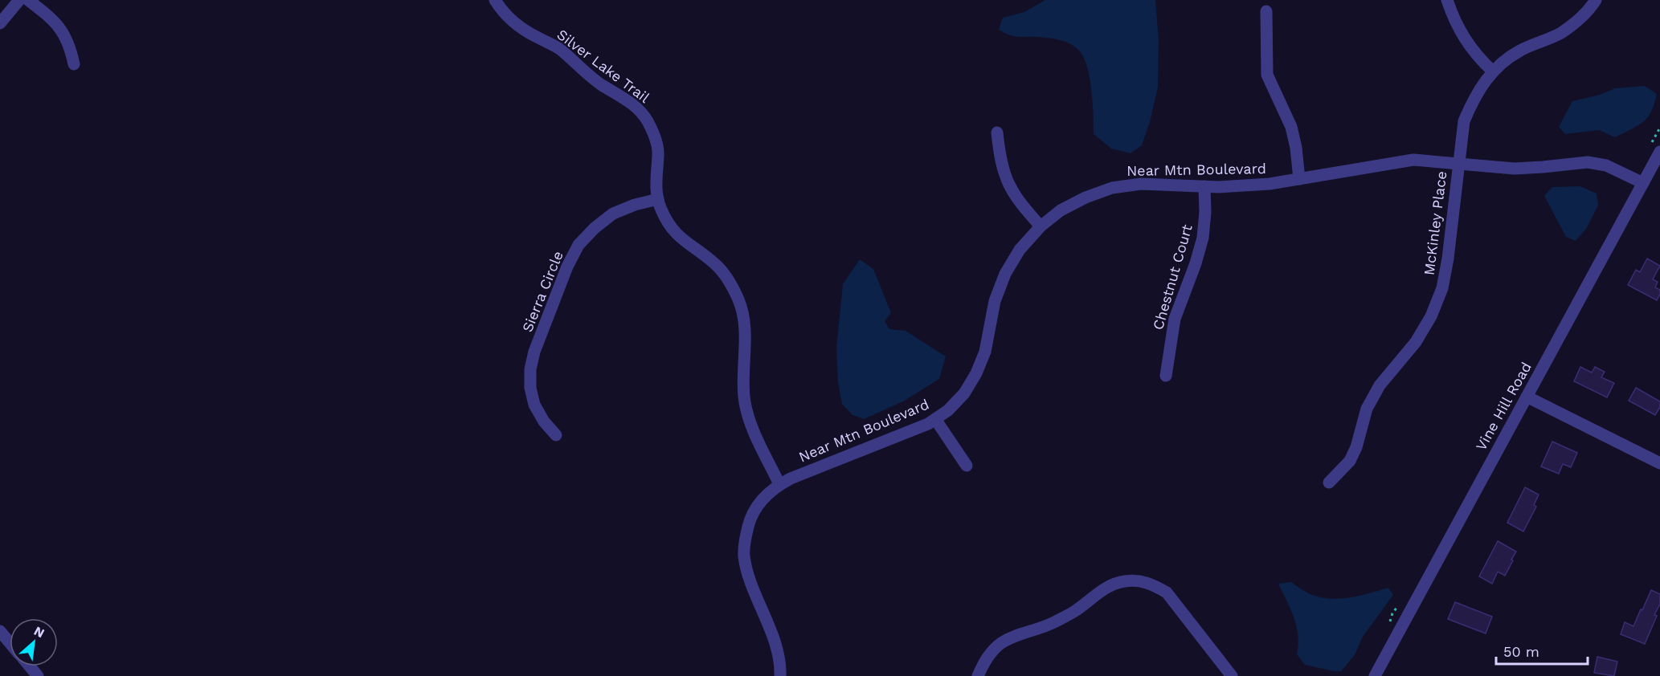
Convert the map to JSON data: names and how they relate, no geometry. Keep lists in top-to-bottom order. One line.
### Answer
{"streets":{"street":["Silver Lake Trail","Near Mtn Boulevard","McKinley Place","Chestnut Court","Sierra Circle","Vine Hill Road"]},"crossings":[["Silver Lake Trail","Near Mtn Boulevard"],["Silver Lake Trail","Sierra Circle"],["Near Mtn Boulevard","McKinley Place"],["Near Mtn Boulevard","Chestnut Court"],["Near Mtn Boulevard","Vine Hill Road"]],"scale_bar":"50 m","north":"top right"}
